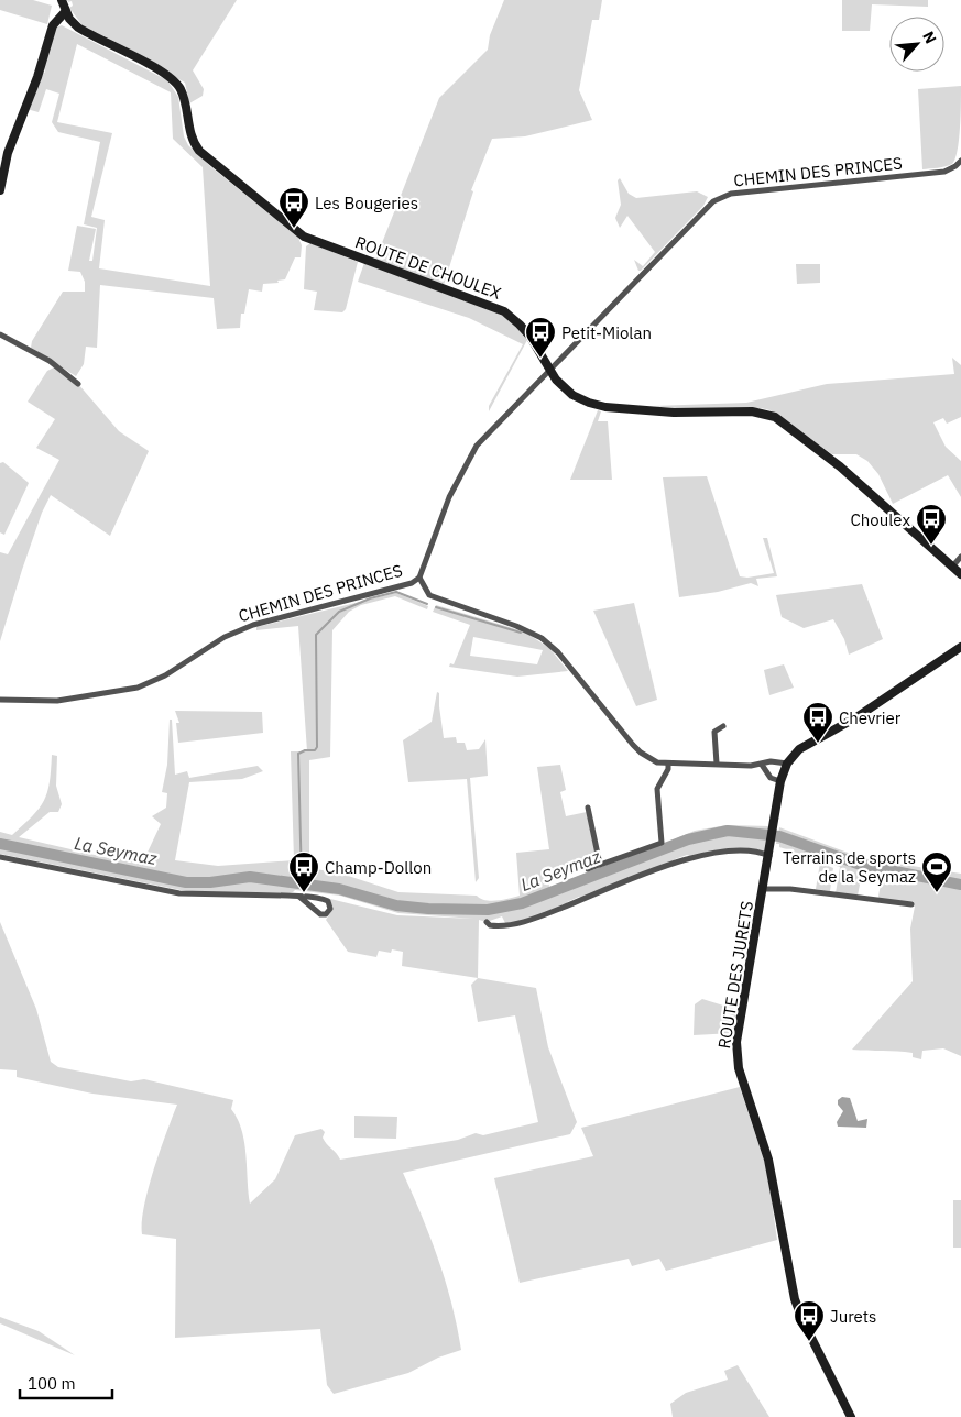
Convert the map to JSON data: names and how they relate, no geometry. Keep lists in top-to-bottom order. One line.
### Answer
{"streets":{"street":["CHEMIN DES PRINCES","ROUTE DE CHOULEX","ROUTE DES JURETS"]},"crossings":[["CHEMIN DES PRINCES","ROUTE DE CHOULEX"]],"water":["La Seymaz"],"places":{"bus stop":["Les Bougeries","Petit-Miolan","Choulex","Chevrier","Champ-Dollon","Jurets"],"sports":["Terrains de sports de la Seymaz"]},"scale_bar":"100 m","north":"top right"}
